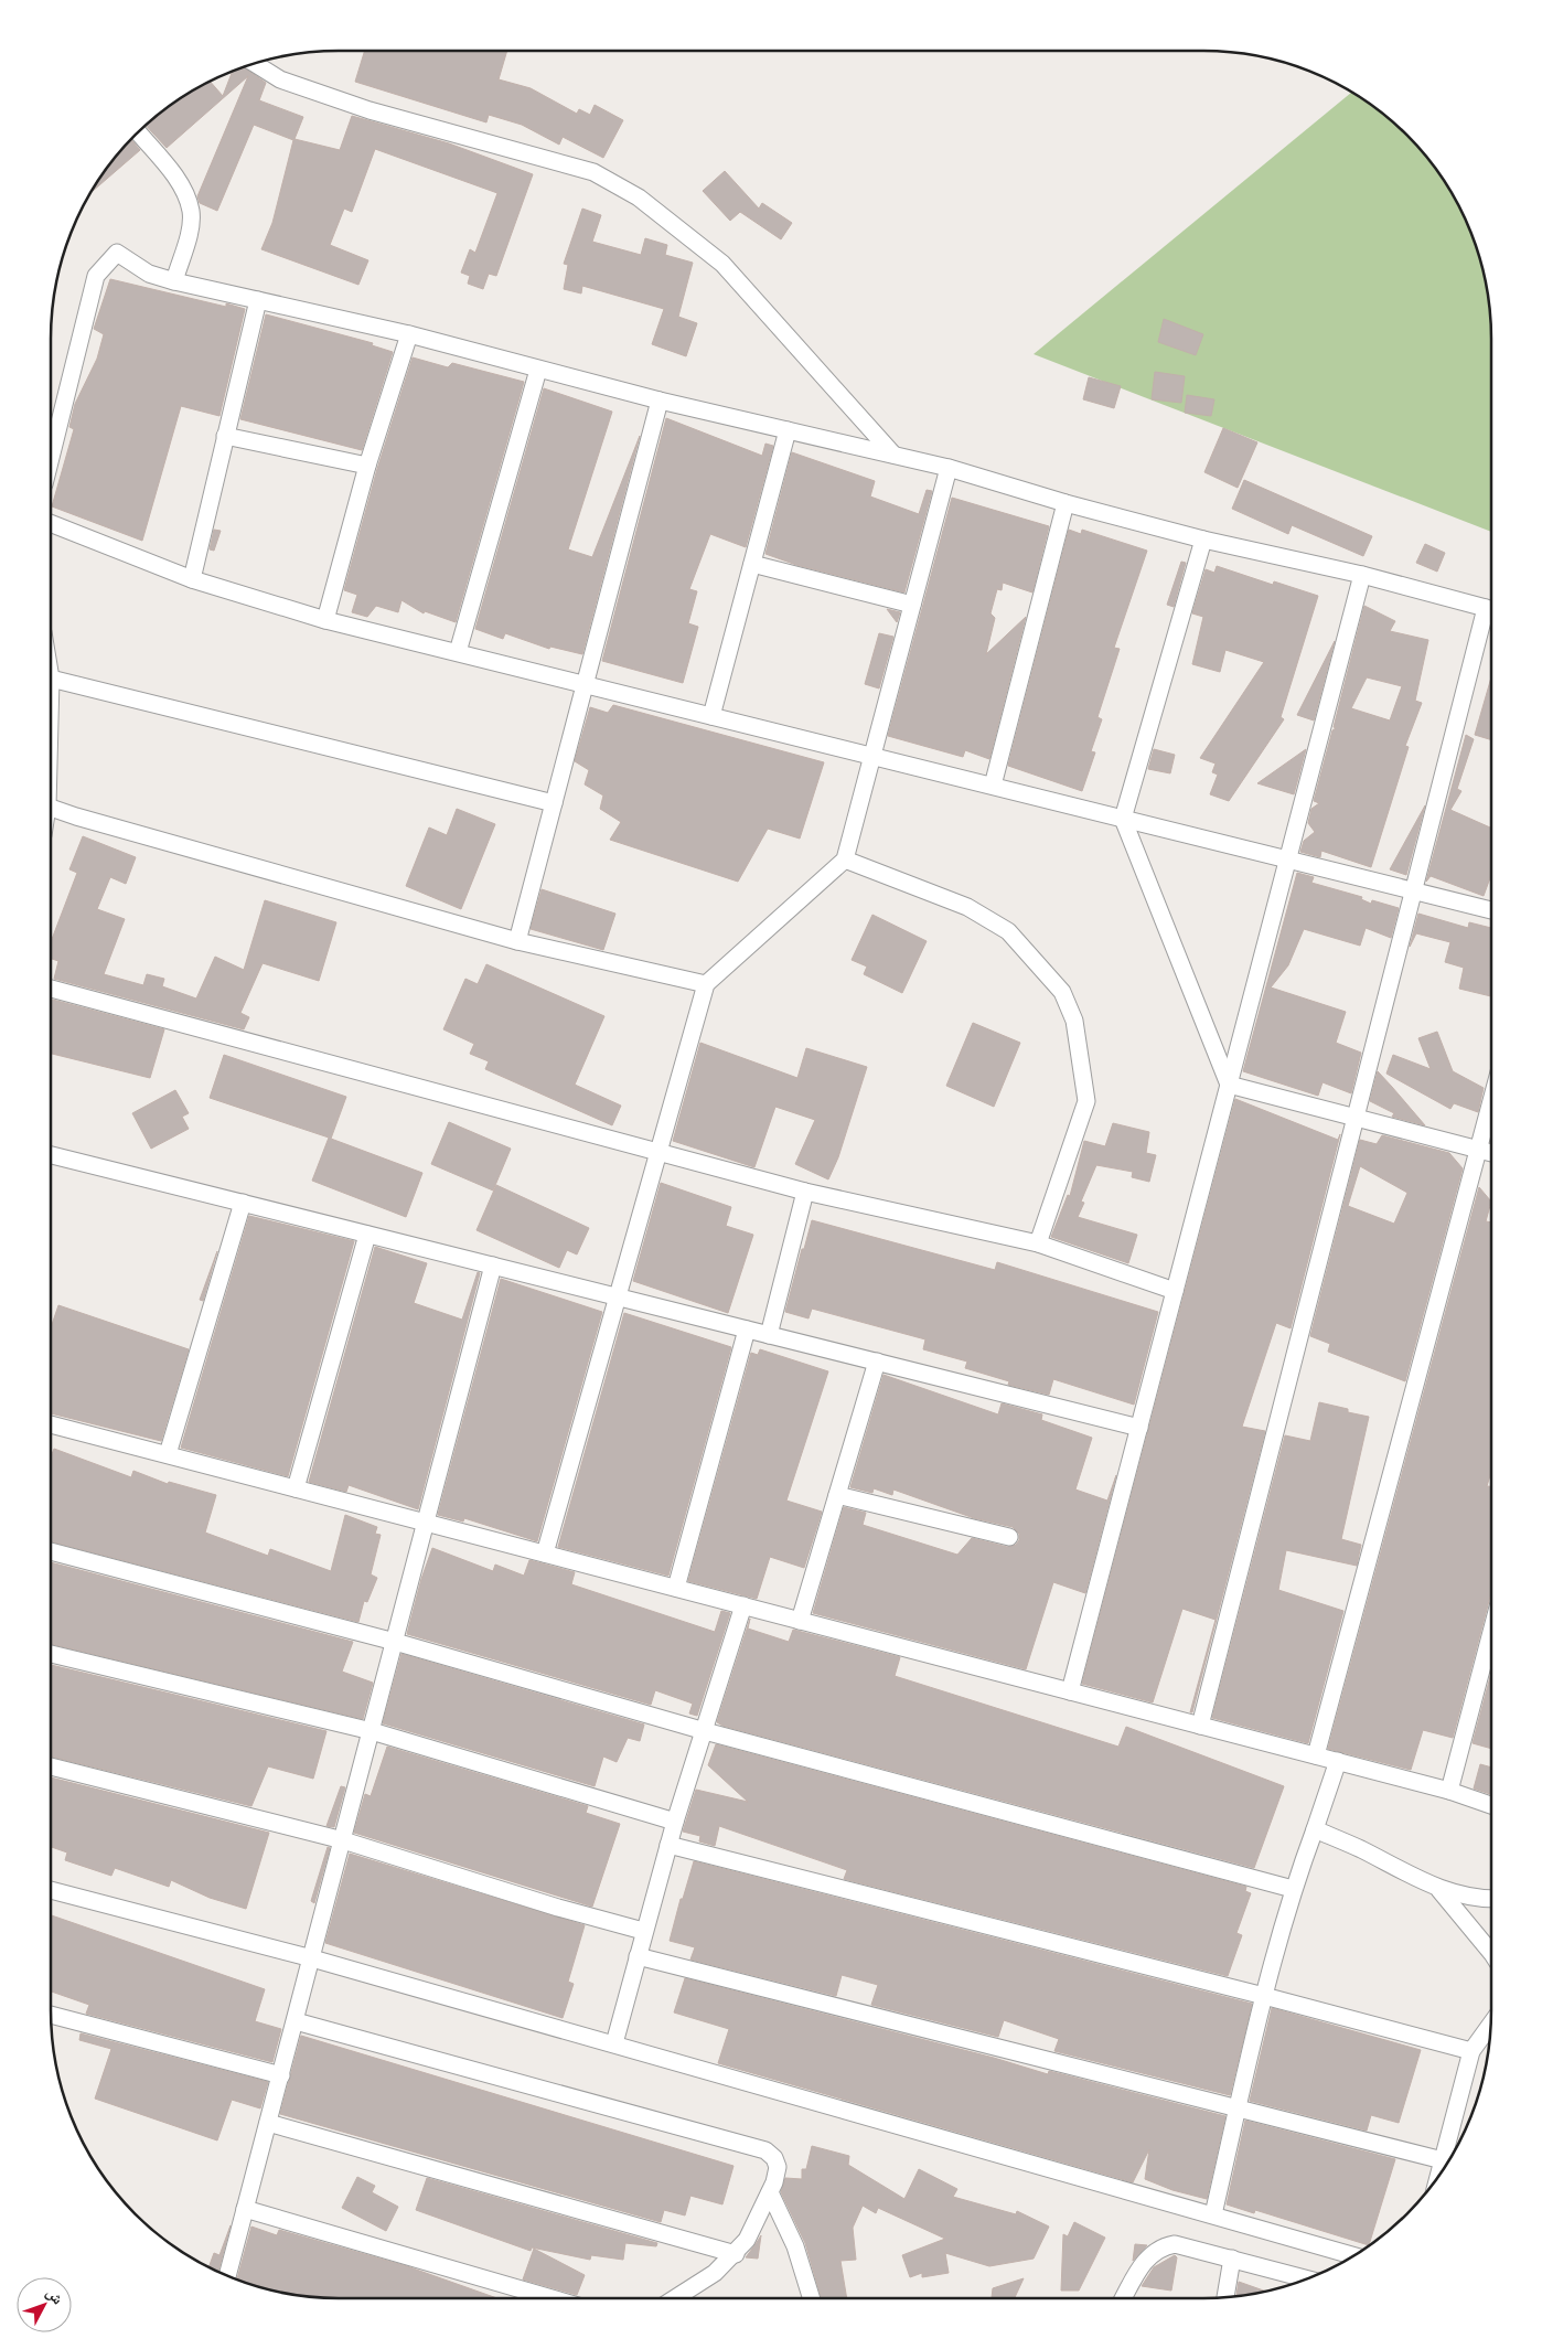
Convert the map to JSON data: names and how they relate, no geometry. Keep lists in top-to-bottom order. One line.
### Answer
{"north":"top right"}
